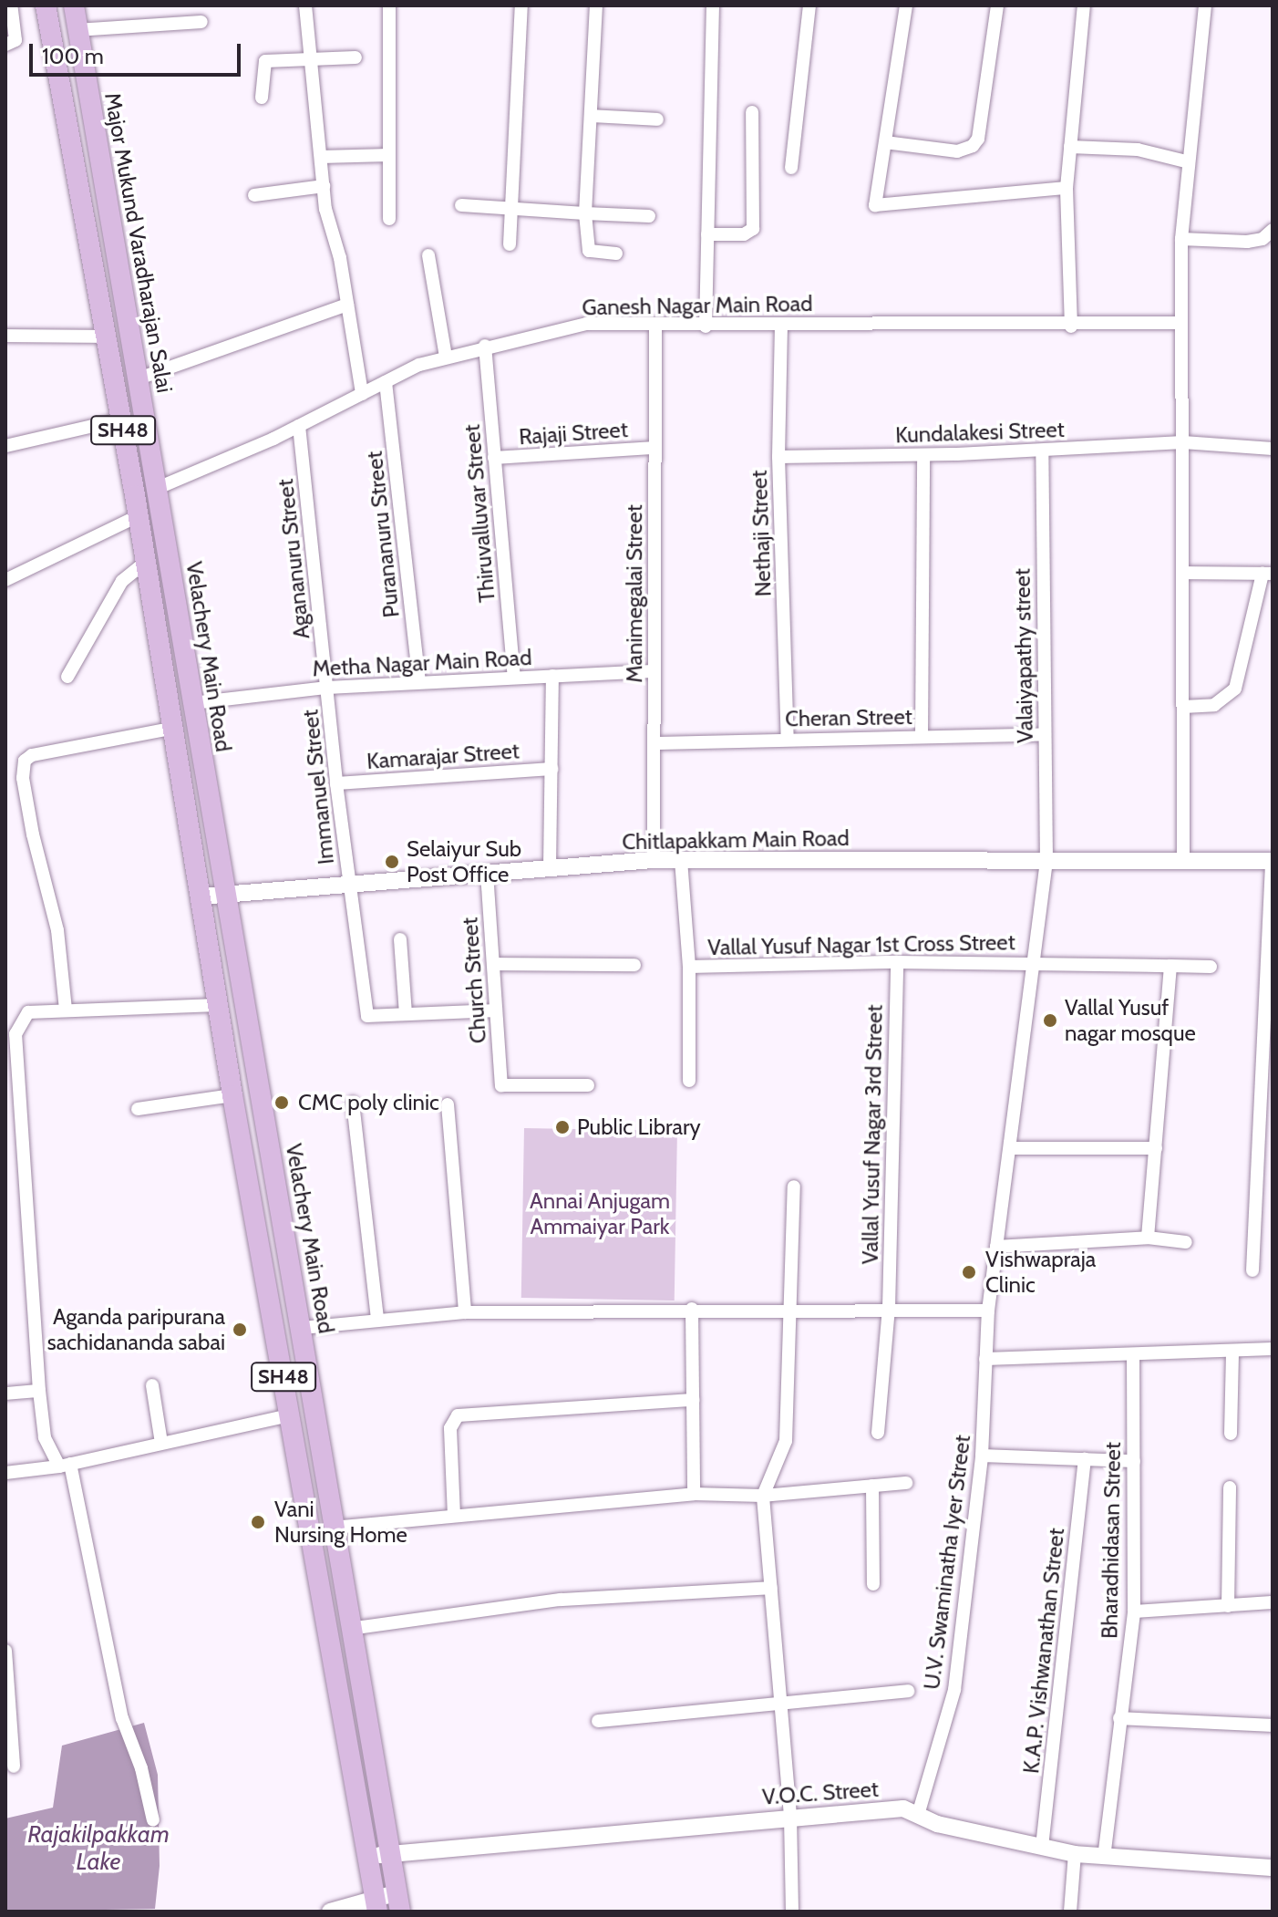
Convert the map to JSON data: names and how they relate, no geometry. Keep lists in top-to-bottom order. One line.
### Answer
{"streets":{"main road":["Major Mukund Varadharajan Salai","SH48","Velachery Main Road"],"street":["Ganesh Nagar Main Road","Kundalakesi Street","Rajaji Street","Thiruvalluvar Street","Nethaji Street","Purananuru Street","Agananuru Street","Manimegalai Street","Valaiyapathy street","Metha Nagar Main Road","Cheran Street","Kamarajar Street","Immanuel Street","Chitlapakkam Main Road","Vallal Yusuf Nagar 1st Cross Street","Church Street","Vallal Yusuf Nagar 3rd Street","Bharadhidasan Street","U.V. Swaminatha Iyer Street","K.A.P. Vishwanathan Street","V.O.C. Street"]},"crossings":[["Major Mukund Varadharajan Salai","Ganesh Nagar Main Road"],["Major Mukund Varadharajan Salai","Velachery Main Road"],["Ganesh Nagar Main Road","Thiruvalluvar Street"],["Ganesh Nagar Main Road","Nethaji Street"],["Ganesh Nagar Main Road","Purananuru Street"],["Ganesh Nagar Main Road","Agananuru Street"],["Ganesh Nagar Main Road","Manimegalai Street"],["Ganesh Nagar Main Road","Velachery Main Road"],["SH48","Chitlapakkam Main Road"],["SH48","V.O.C. Street"],["Kundalakesi Street","Nethaji Street"],["Kundalakesi Street","Valaiyapathy street"],["Rajaji Street","Thiruvalluvar Street"],["Rajaji Street","Manimegalai Street"],["Thiruvalluvar Street","Metha Nagar Main Road"],["Nethaji Street","Cheran Street"],["Purananuru Street","Metha Nagar Main Road"],["Agananuru Street","Metha Nagar Main Road"],["Agananuru Street","Immanuel Street"],["Manimegalai Street","Metha Nagar Main Road"],["Manimegalai Street","Cheran Street"],["Manimegalai Street","Chitlapakkam Main Road"],["Valaiyapathy street","Cheran Street"],["Valaiyapathy street","Chitlapakkam Main Road"],["Valaiyapathy street","Vallal Yusuf Nagar 1st Cross Street"],["Valaiyapathy street","U.V. Swaminatha Iyer Street"],["Velachery Main Road","Metha Nagar Main Road"],["Velachery Main Road","Chitlapakkam Main Road"],["Velachery Main Road","V.O.C. Street"],["Metha Nagar Main Road","Immanuel Street"],["Kamarajar Street","Immanuel Street"],["Immanuel Street","Chitlapakkam Main Road"],["Chitlapakkam Main Road","Church Street"],["Vallal Yusuf Nagar 1st Cross Street","Vallal Yusuf Nagar 3rd Street"],["Bharadhidasan Street","V.O.C. Street"],["U.V. Swaminatha Iyer Street","V.O.C. Street"],["K.A.P. Vishwanathan Street","V.O.C. Street"]],"water":["Rajakilpakkam Lake"],"parks":["Annai Anjugam Ammaiyar Park"],"places":["Selaiyur Sub Post Office","Vallal Yusuf nagar mosque","CMC poly clinic","Public Library","Vishwapraja Clinic","Aganda paripurana sachidananda sabai","Vani Nursing Home"],"scale_bar":"100 m"}
